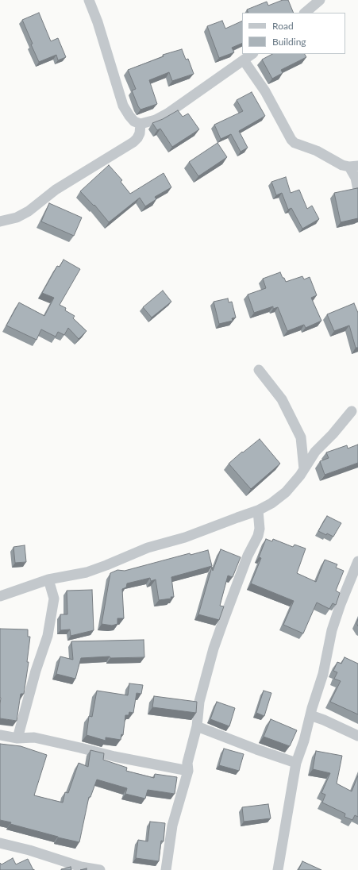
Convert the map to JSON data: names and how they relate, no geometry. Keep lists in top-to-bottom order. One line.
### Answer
{"legend":["Road","Building"]}
